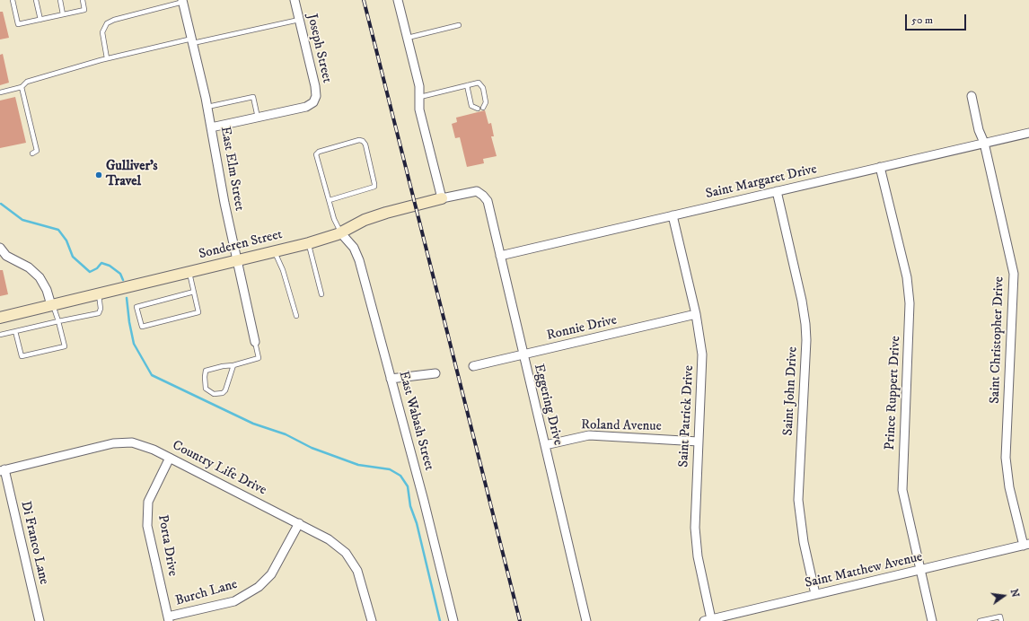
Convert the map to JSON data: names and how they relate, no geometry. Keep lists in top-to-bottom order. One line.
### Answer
{"streets":{"street":["Joseph Street","East Elm Street","Saint Margaret Drive","Sonderen Street","Ronnie Drive","Saint Christopher Drive","Saint John Drive","Prince Ruppert Drive","Eggering Drive","Saint Patrick Drive","East Wabash Street","Roland Avenue","Country Life Drive","Di Franco Lane","Porta Drive","Saint Matthew Avenue","Burch Lane"]},"crossings":[["East Elm Street","Sonderen Street"],["Saint Margaret Drive","Saint Christopher Drive"],["Saint Margaret Drive","Saint John Drive"],["Saint Margaret Drive","Prince Ruppert Drive"],["Saint Margaret Drive","Eggering Drive"],["Saint Margaret Drive","Saint Patrick Drive"],["Sonderen Street","Eggering Drive"],["Sonderen Street","East Wabash Street"],["Ronnie Drive","Eggering Drive"],["Ronnie Drive","Saint Patrick Drive"],["Saint Christopher Drive","Saint Matthew Avenue"],["Saint John Drive","Saint Matthew Avenue"],["Prince Ruppert Drive","Saint Matthew Avenue"],["Eggering Drive","Roland Avenue"],["Saint Patrick Drive","Roland Avenue"],["Saint Patrick Drive","Saint Matthew Avenue"],["Country Life Drive","Di Franco Lane"],["Country Life Drive","Porta Drive"],["Country Life Drive","Burch Lane"],["Porta Drive","Burch Lane"]],"places":["Gulliver's Travel"],"scale_bar":"50 m","north":"right"}
